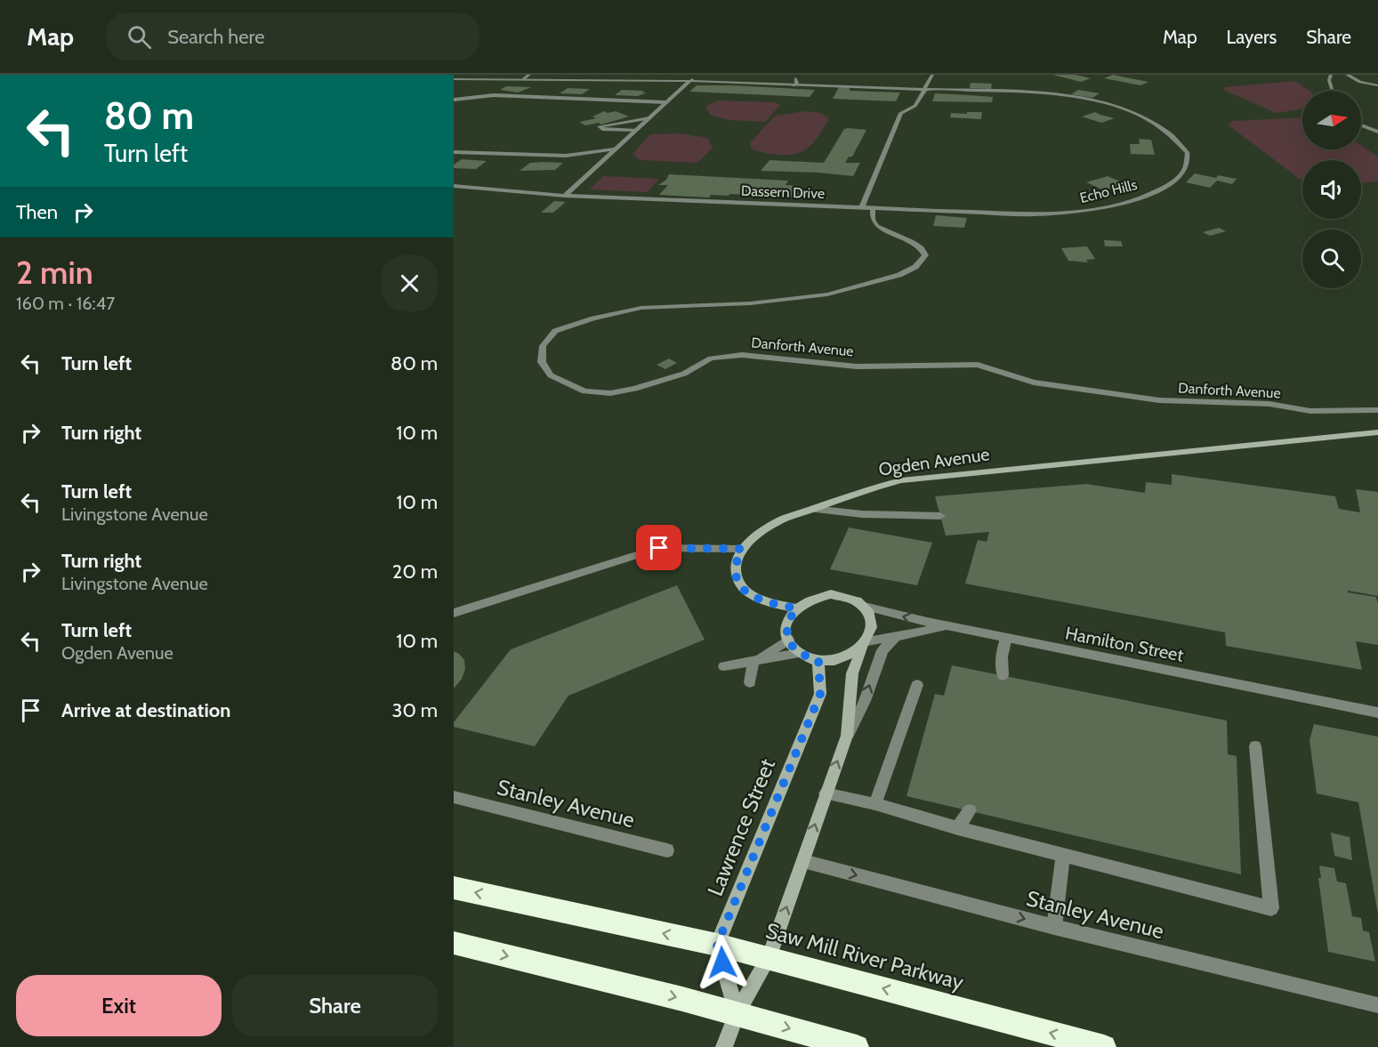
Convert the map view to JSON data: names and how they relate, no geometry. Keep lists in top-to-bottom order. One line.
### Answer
{"streets":{"highway":["Saw Mill River Parkway"],"street":["Echo Hills","Dassern Drive","Danforth Avenue","Ogden Avenue","Hamilton Street","Stanley Avenue","Lawrence Street"]},"crossings":[["Echo Hills","Dassern Drive"],["Echo Hills","Danforth Avenue"],["Hamilton Street","Lawrence Street"],["Lawrence Street","Saw Mill River Parkway"]],"north":"right","page":{"header":"Map","search":"Search here","nav":["Map","Layers","Share"],"turn":["80 m","Turn left"],"then":"Then","heading":["2 min","160 m · 16:47"],"list":[{"name":"Turn left","value":"80 m"},{"name":"Turn right","value":"10 m"},{"name":"Turn left","note":"Livingstone Avenue","value":"10 m"},{"name":"Turn right","note":"Livingstone Avenue","value":"20 m"},{"name":"Turn left","note":"Ogden Avenue","value":"10 m"},{"name":"Arrive at destination","value":"30 m"}],"buttons":["Exit","Share"]}}
